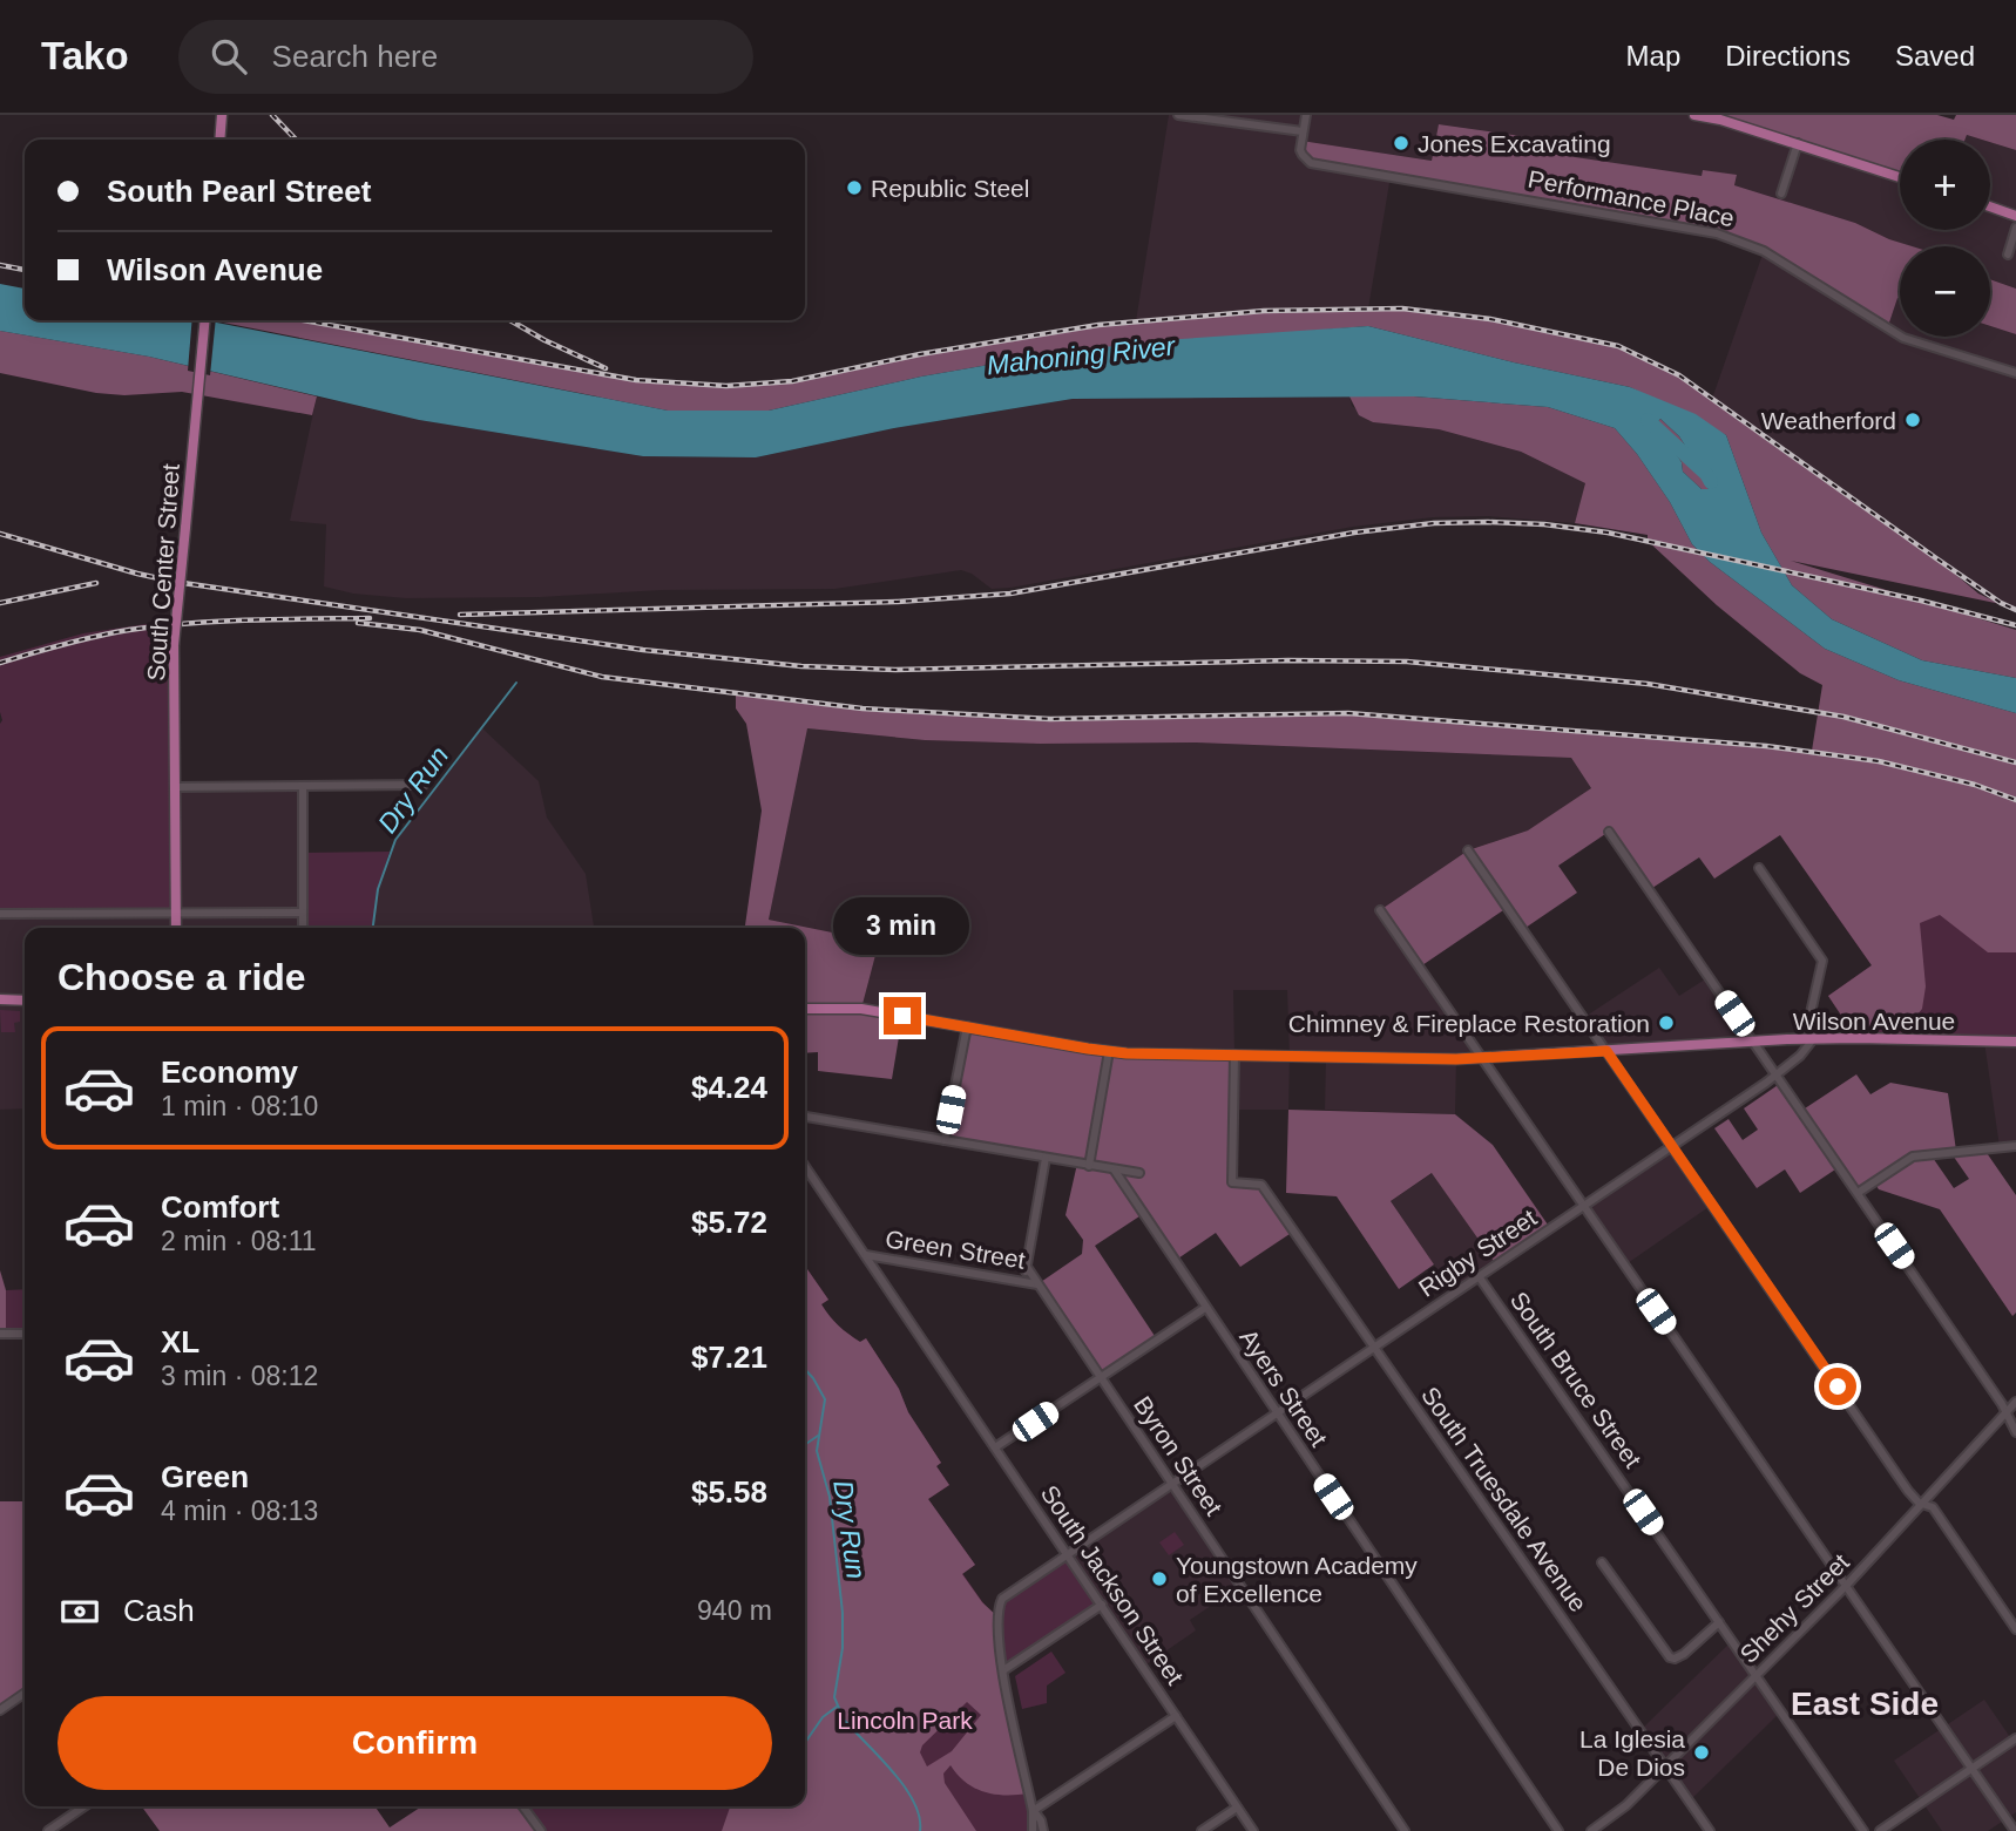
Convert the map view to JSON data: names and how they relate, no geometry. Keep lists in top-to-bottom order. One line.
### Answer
{"streets":{"main road":["South Center Street","Wilson Avenue"],"street":["Performance Place","Green Street","Rigby Street","South Bruce Street","Ayers Street","Byron Street","South Truesdale Avenue","South Jackson Street","Shehy Street"]},"crossings":[["Wilson Avenue","Rigby Street"],["Wilson Avenue","South Truesdale Avenue"],["Green Street","Byron Street"],["Green Street","South Jackson Street"],["Rigby Street","South Bruce Street"],["Rigby Street","Ayers Street"],["Rigby Street","Byron Street"],["Rigby Street","South Truesdale Avenue"],["Rigby Street","South Jackson Street"],["South Bruce Street","Shehy Street"],["South Truesdale Avenue","Shehy Street"]],"districts":["East Side"],"water":["Mahoning River","Dry Run"],"parks":["Lincoln Park"],"places":["Jones Excavating","Republic Steel","Weatherford","Chimney & Fireplace Restoration","Youngstown Academy of Excellence","La Iglesia De Dios"],"page":{"header":"Tako","search":"Search here","nav":["Map","Directions","Saved"],"map_buttons":["+","−"],"banner":["South Pearl Street","Wilson Avenue"],"bubble":"3 min","heading":"Choose a ride","list":[{"name":"Economy","note":"1 min · 08:10","value":"$4.24"},{"name":"Comfort","note":"2 min · 08:11","value":"$5.72"},{"name":"XL","note":"3 min · 08:12","value":"$7.21"},{"name":"Green","note":"4 min · 08:13","value":"$5.58"}],"pay":["Cash","940 m"],"buttons":"Confirm"}}
